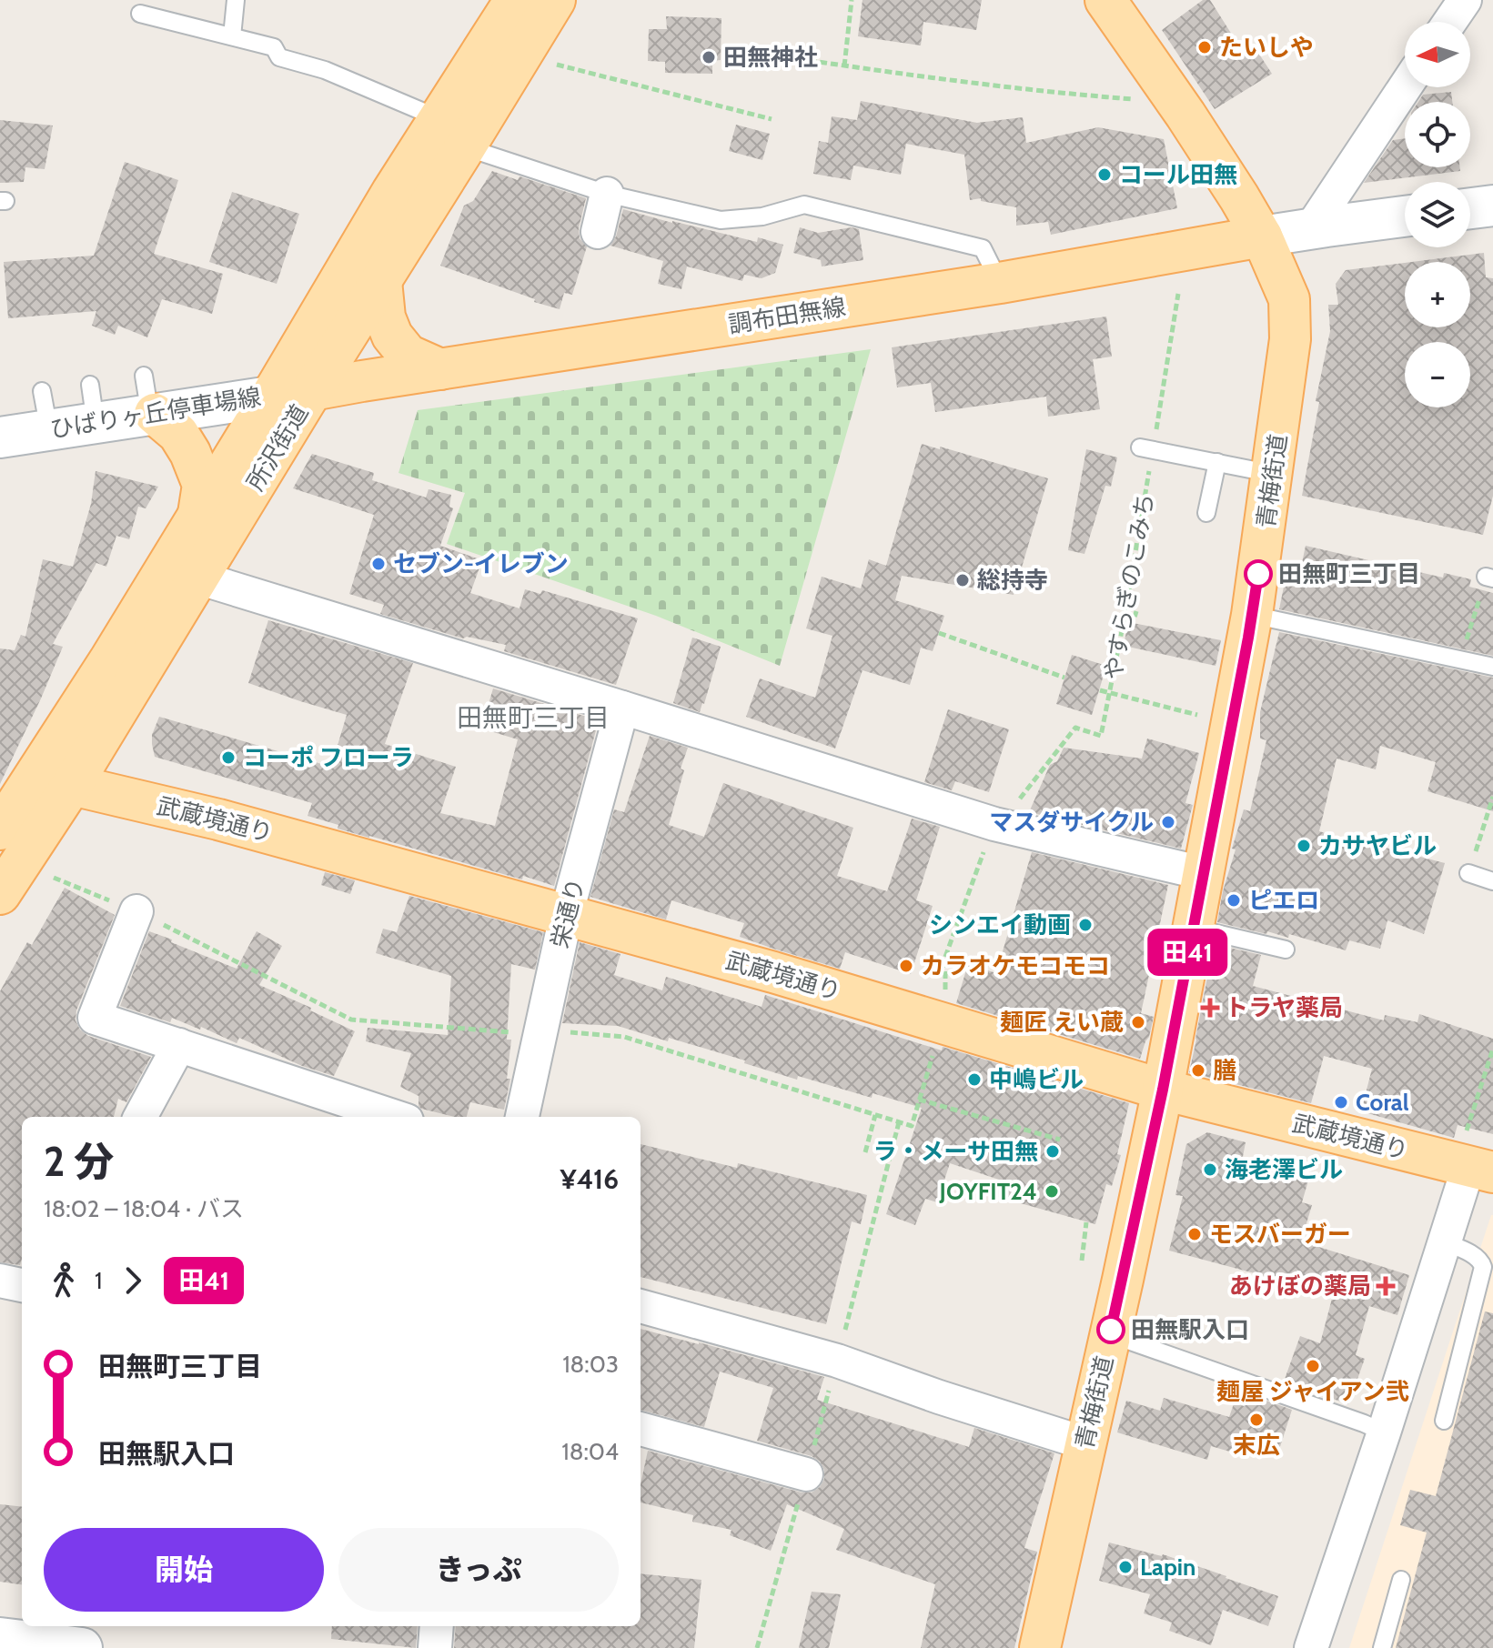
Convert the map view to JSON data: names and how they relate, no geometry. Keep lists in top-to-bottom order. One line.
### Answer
{"streets":{"main road":["調布田無線","ひばりヶ丘停車場線","所沢街道","青梅街道","武蔵境通り"],"street":["栄通り"],"path":["やすらぎのこみち"]},"crossings":[["調布田無線","ひばりヶ丘停車場線"],["調布田無線","所沢街道"],["調布田無線","青梅街道"],["ひばりヶ丘停車場線","所沢街道"],["所沢街道","武蔵境通り"],["青梅街道","武蔵境通り"],["武蔵境通り","栄通り"]],"districts":["田無町三丁目"],"places":{"other":["たいしや","田無神社","コール田無","セブン-イレブン","田無町三丁目","総持寺","コーポ フローラ","マスダサイクル","カサヤビル","ピエロ","シンエイ動画","カラオケモコモコ","麺匠 えい蔵","膳","中嶋ビル","Coral","ラ・メーサ田無","海老澤ビル","JOYFIT24","モスバーガー","田無駅入口","麺屋 ジャイアン弐","末広","Lapin"],"health":["トラヤ薬局","あけぼの薬局"]},"lines":["bus line 田41"],"north":"left","page":{"on_map":"田41","map_buttons":["+","−"],"heading":["2 分","18:02 – 18:04 · バス","¥416"],"legs":["1","田41"],"list":[{"name":"田無町三丁目","value":"18:03"},{"name":"田無駅入口","value":"18:04"}],"buttons":["開始","きっぷ"]}}
